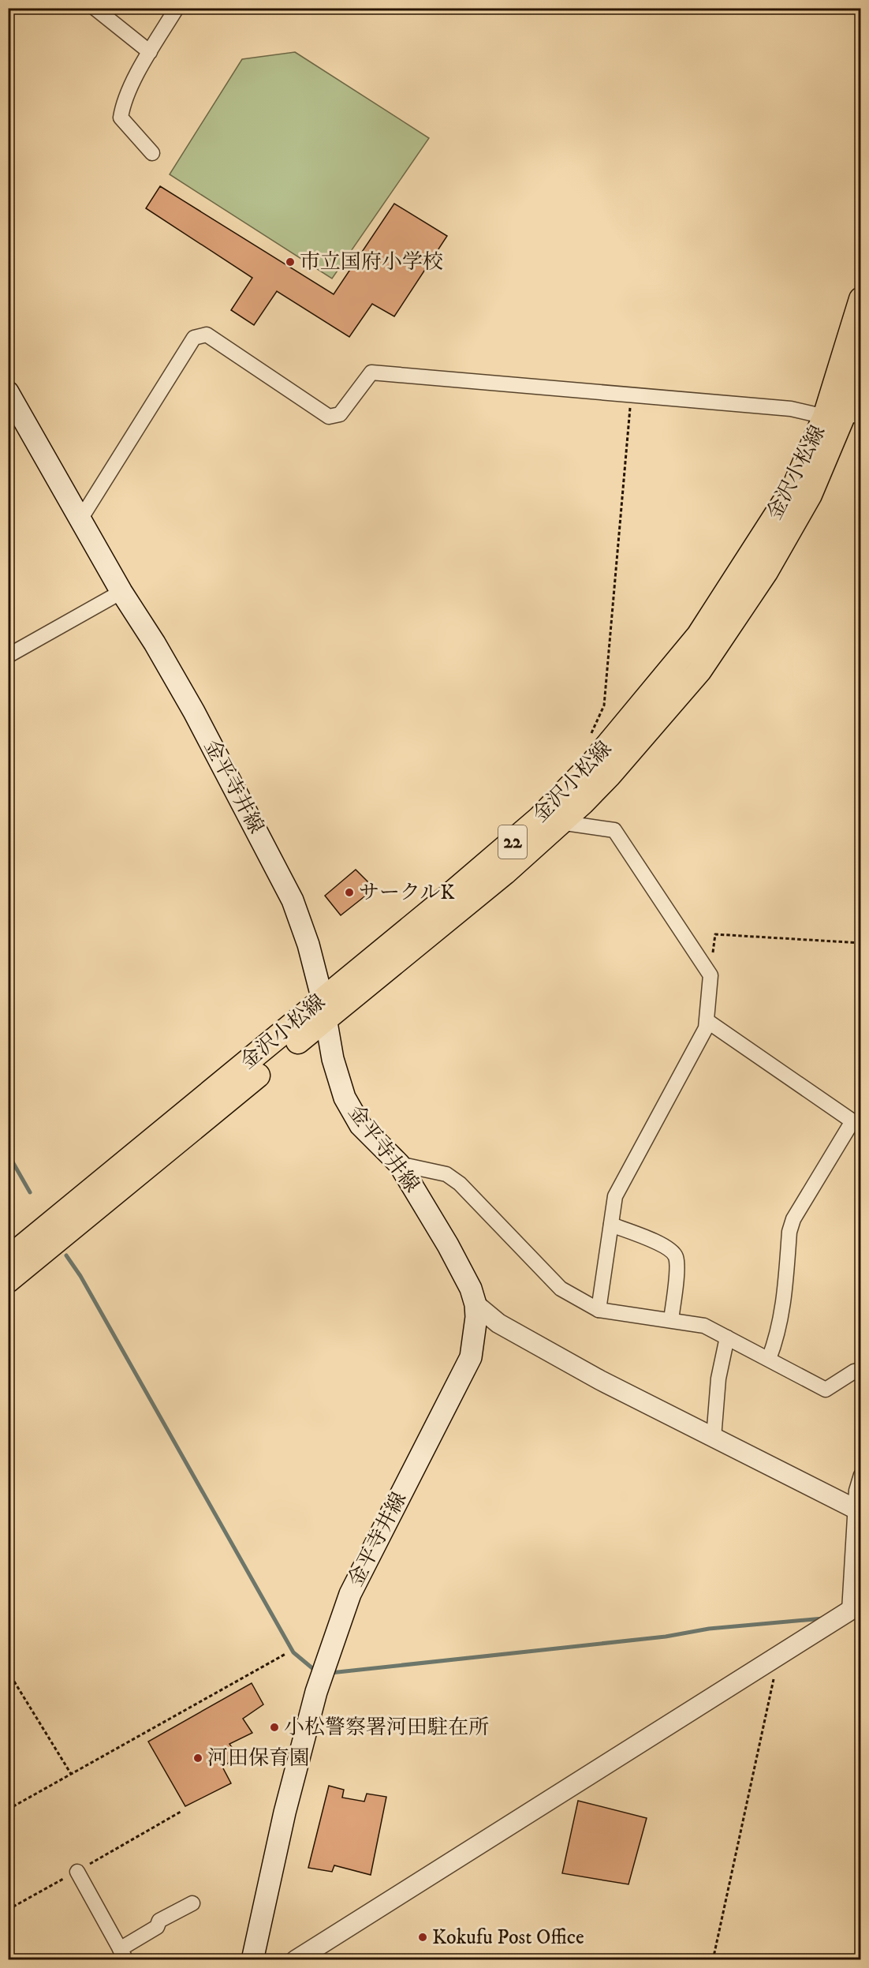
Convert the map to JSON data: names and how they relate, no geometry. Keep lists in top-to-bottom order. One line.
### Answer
{"streets":{"main road":["金沢小松線","金平寺井線","22"]},"crossings":[["金沢小松線","金平寺井線"]],"places":["市立国府小学校","サークルK","小松警察署河田駐在所","河田保育園","Kokufu Post Office"]}
